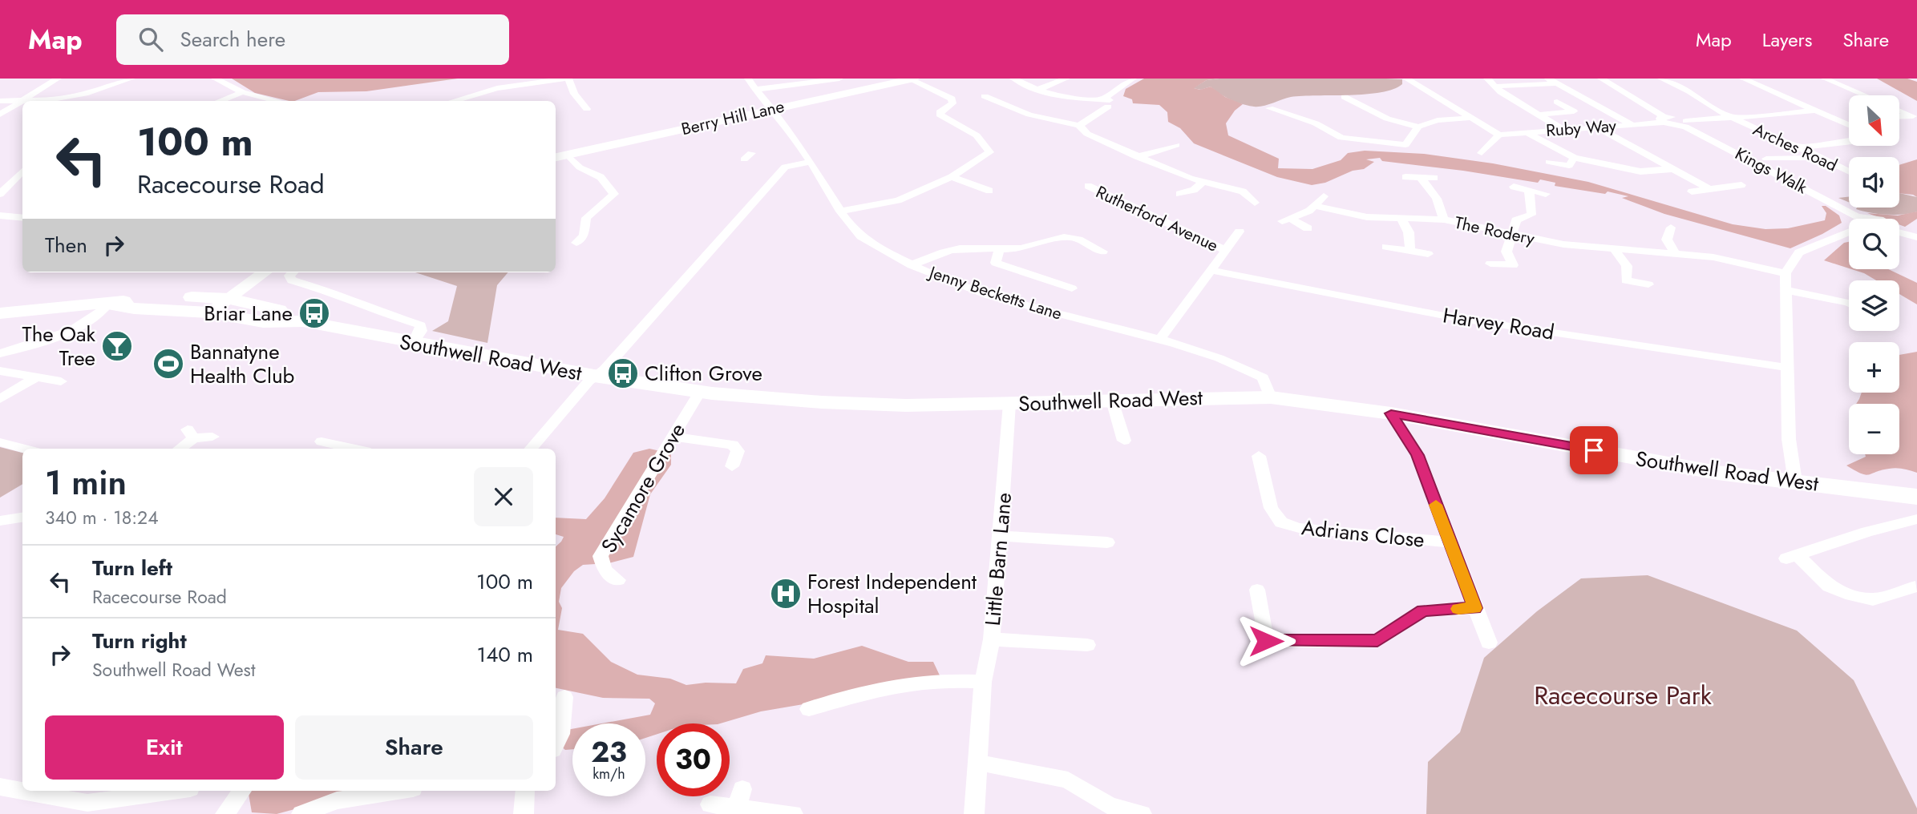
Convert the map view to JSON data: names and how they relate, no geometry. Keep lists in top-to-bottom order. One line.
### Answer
{"streets":{"main road":["Southwell Road West"],"street":["Berry Hill Lane","Ruby Way","Arches Road","Kings Walk","Rutherford Avenue","The Rodery","Jenny Becketts Lane","Harvey Road","Sycamore Grove","Adrians Close","Little Barn Lane"]},"crossings":[["Berry Hill Lane","Jenny Becketts Lane"],["Jenny Becketts Lane","Southwell Road West"],["Southwell Road West","Sycamore Grove"],["Southwell Road West","Little Barn Lane"]],"parks":["Racecourse Park"],"places":{"bus stop":["Briar Lane","Clifton Grove"],"bar":["The Oak Tree"],"sports":["Bannatyne Health Club"],"hospital":["Forest Independent Hospital"]},"north":"bottom right","page":{"header":"Map","search":"Search here","nav":["Map","Layers","Share"],"map_buttons":["+","−"],"turn":["100 m","Racecourse Road"],"then":"Then","heading":["1 min","340 m · 18:24"],"list":[{"name":"Turn left","note":"Racecourse Road","value":"100 m"},{"name":"Turn right","note":"Southwell Road West","value":"140 m"}],"buttons":["Exit","Share"],"speed":"23 km/h","limit":"30"}}
